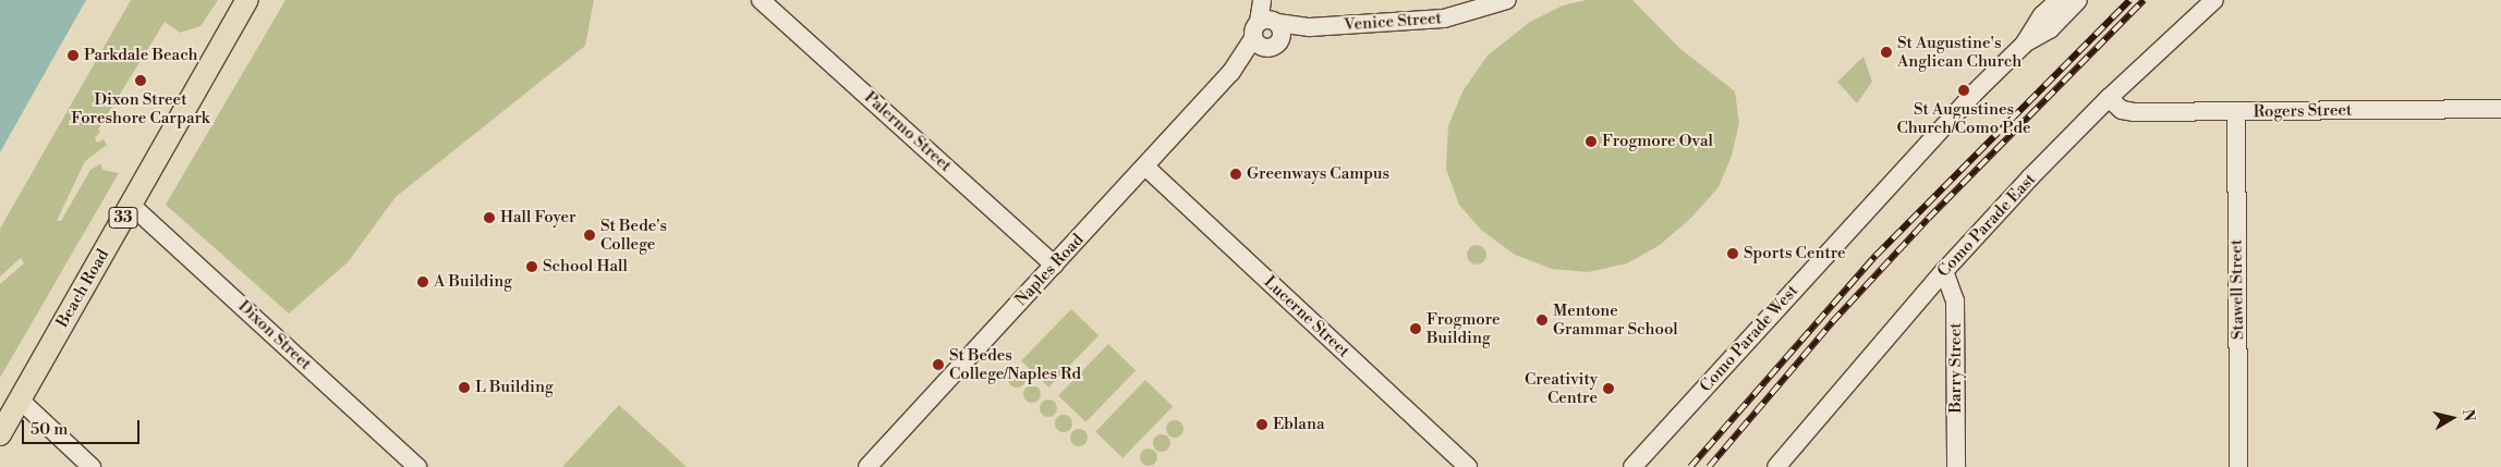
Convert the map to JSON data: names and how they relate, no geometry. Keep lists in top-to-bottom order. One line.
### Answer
{"streets":{"main road":["33","Beach Road"],"street":["Venice Street","Rogers Street","Palermo Street","Como Parade East","Naples Road","Stawell Street","Lucerne Street","Dixon Street","Como Parade West","Barry Street"]},"crossings":[["Venice Street","Naples Road"],["Rogers Street","Como Parade East"],["Rogers Street","Stawell Street"],["Palermo Street","Naples Road"],["Como Parade East","Barry Street"],["Naples Road","Lucerne Street"],["Beach Road","Dixon Street"]],"places":["St Augustine's Anglican Church","Parkdale Beach","Dixon Street Foreshore Carpark","St Augustines Church/Como Pde","Frogmore Oval","Greenways Campus","Hall Foyer","St Bede's College","Sports Centre","School Hall","A Building","Mentone Grammar School","Frogmore Building","St Bedes College/Naples Rd","L Building","Creativity Centre","Eblana"],"scale_bar":"50 m","north":"right"}
